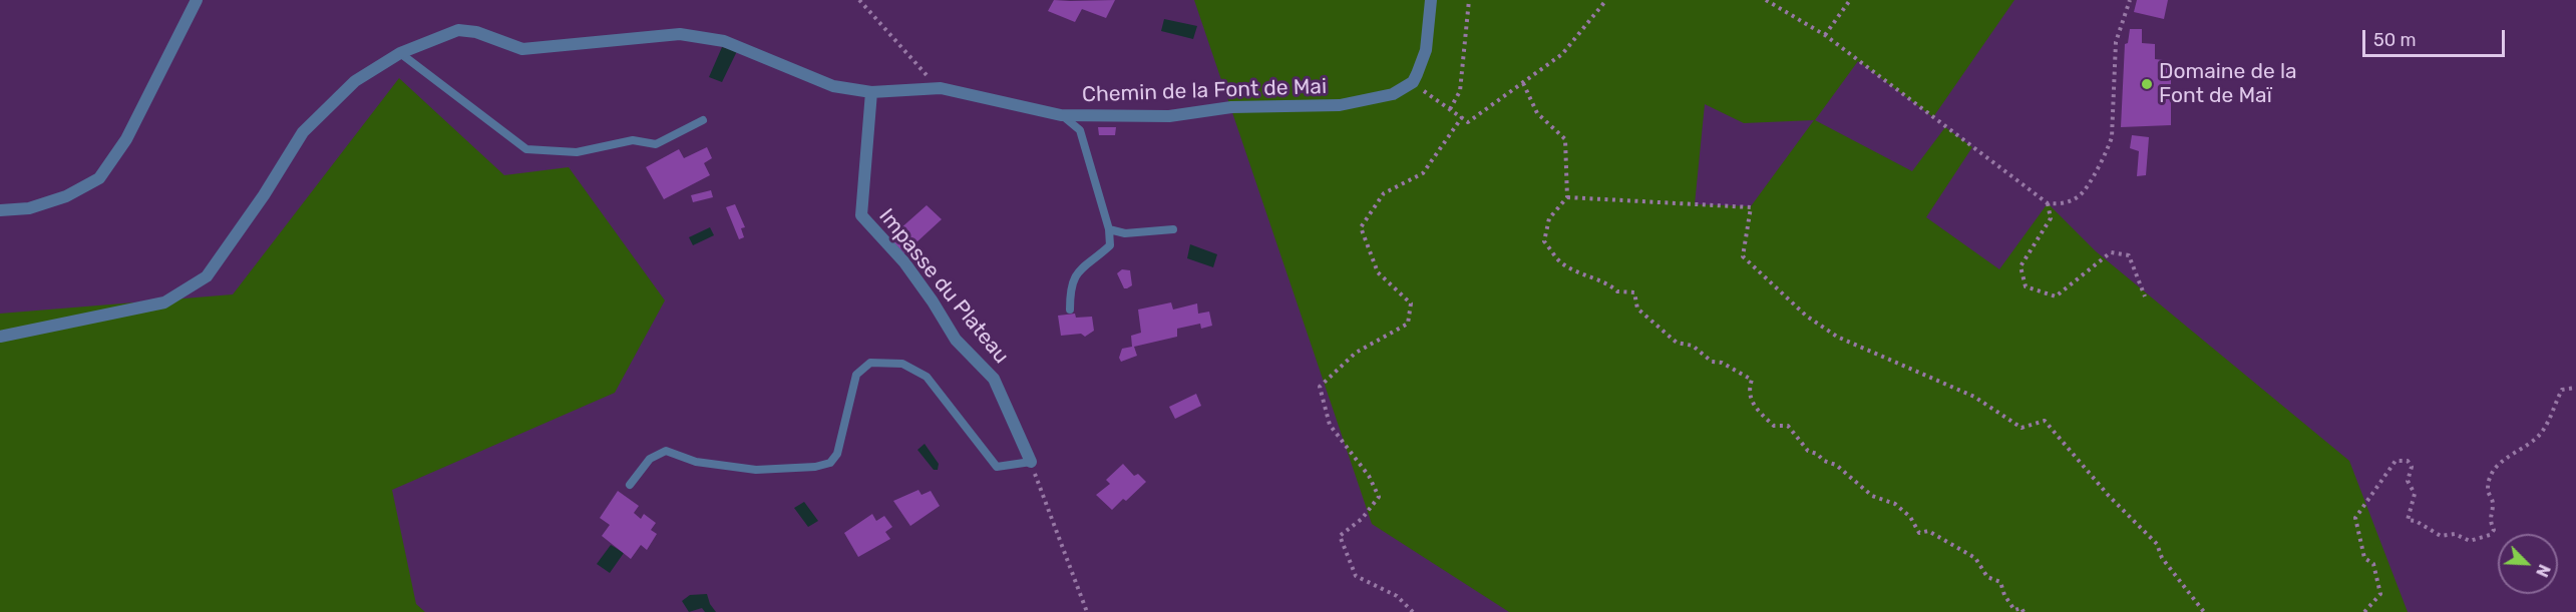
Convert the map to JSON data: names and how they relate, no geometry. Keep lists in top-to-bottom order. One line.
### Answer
{"streets":{"street":["Chemin de la Font de Mai","Impasse du Plateau"]},"crossings":[["Chemin de la Font de Mai","Impasse du Plateau"]],"places":["Domaine de la Font de Maï"],"scale_bar":"50 m","north":"bottom right"}
